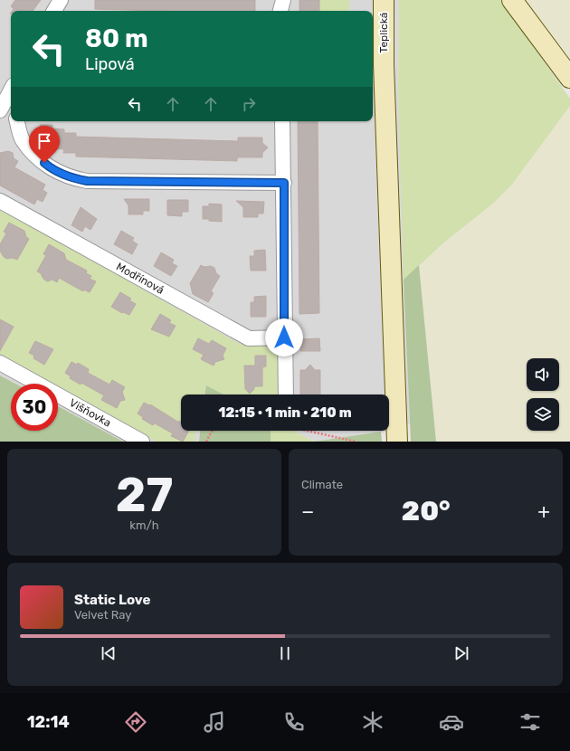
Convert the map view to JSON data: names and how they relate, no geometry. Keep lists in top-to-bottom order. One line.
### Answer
{"streets":{"main road":["Teplická"],"street":["Modřínová","Višňovka"]},"page":{"turn":["80 m","Lipová"],"limit":"30","trip":"12:15 · 1 min · 210 m","tile":[["27","km/h"],"Climate"],"heat":["−","20°","+"],"song":["Static Love","Velvet Ray"],"tabs":"12:14"}}
